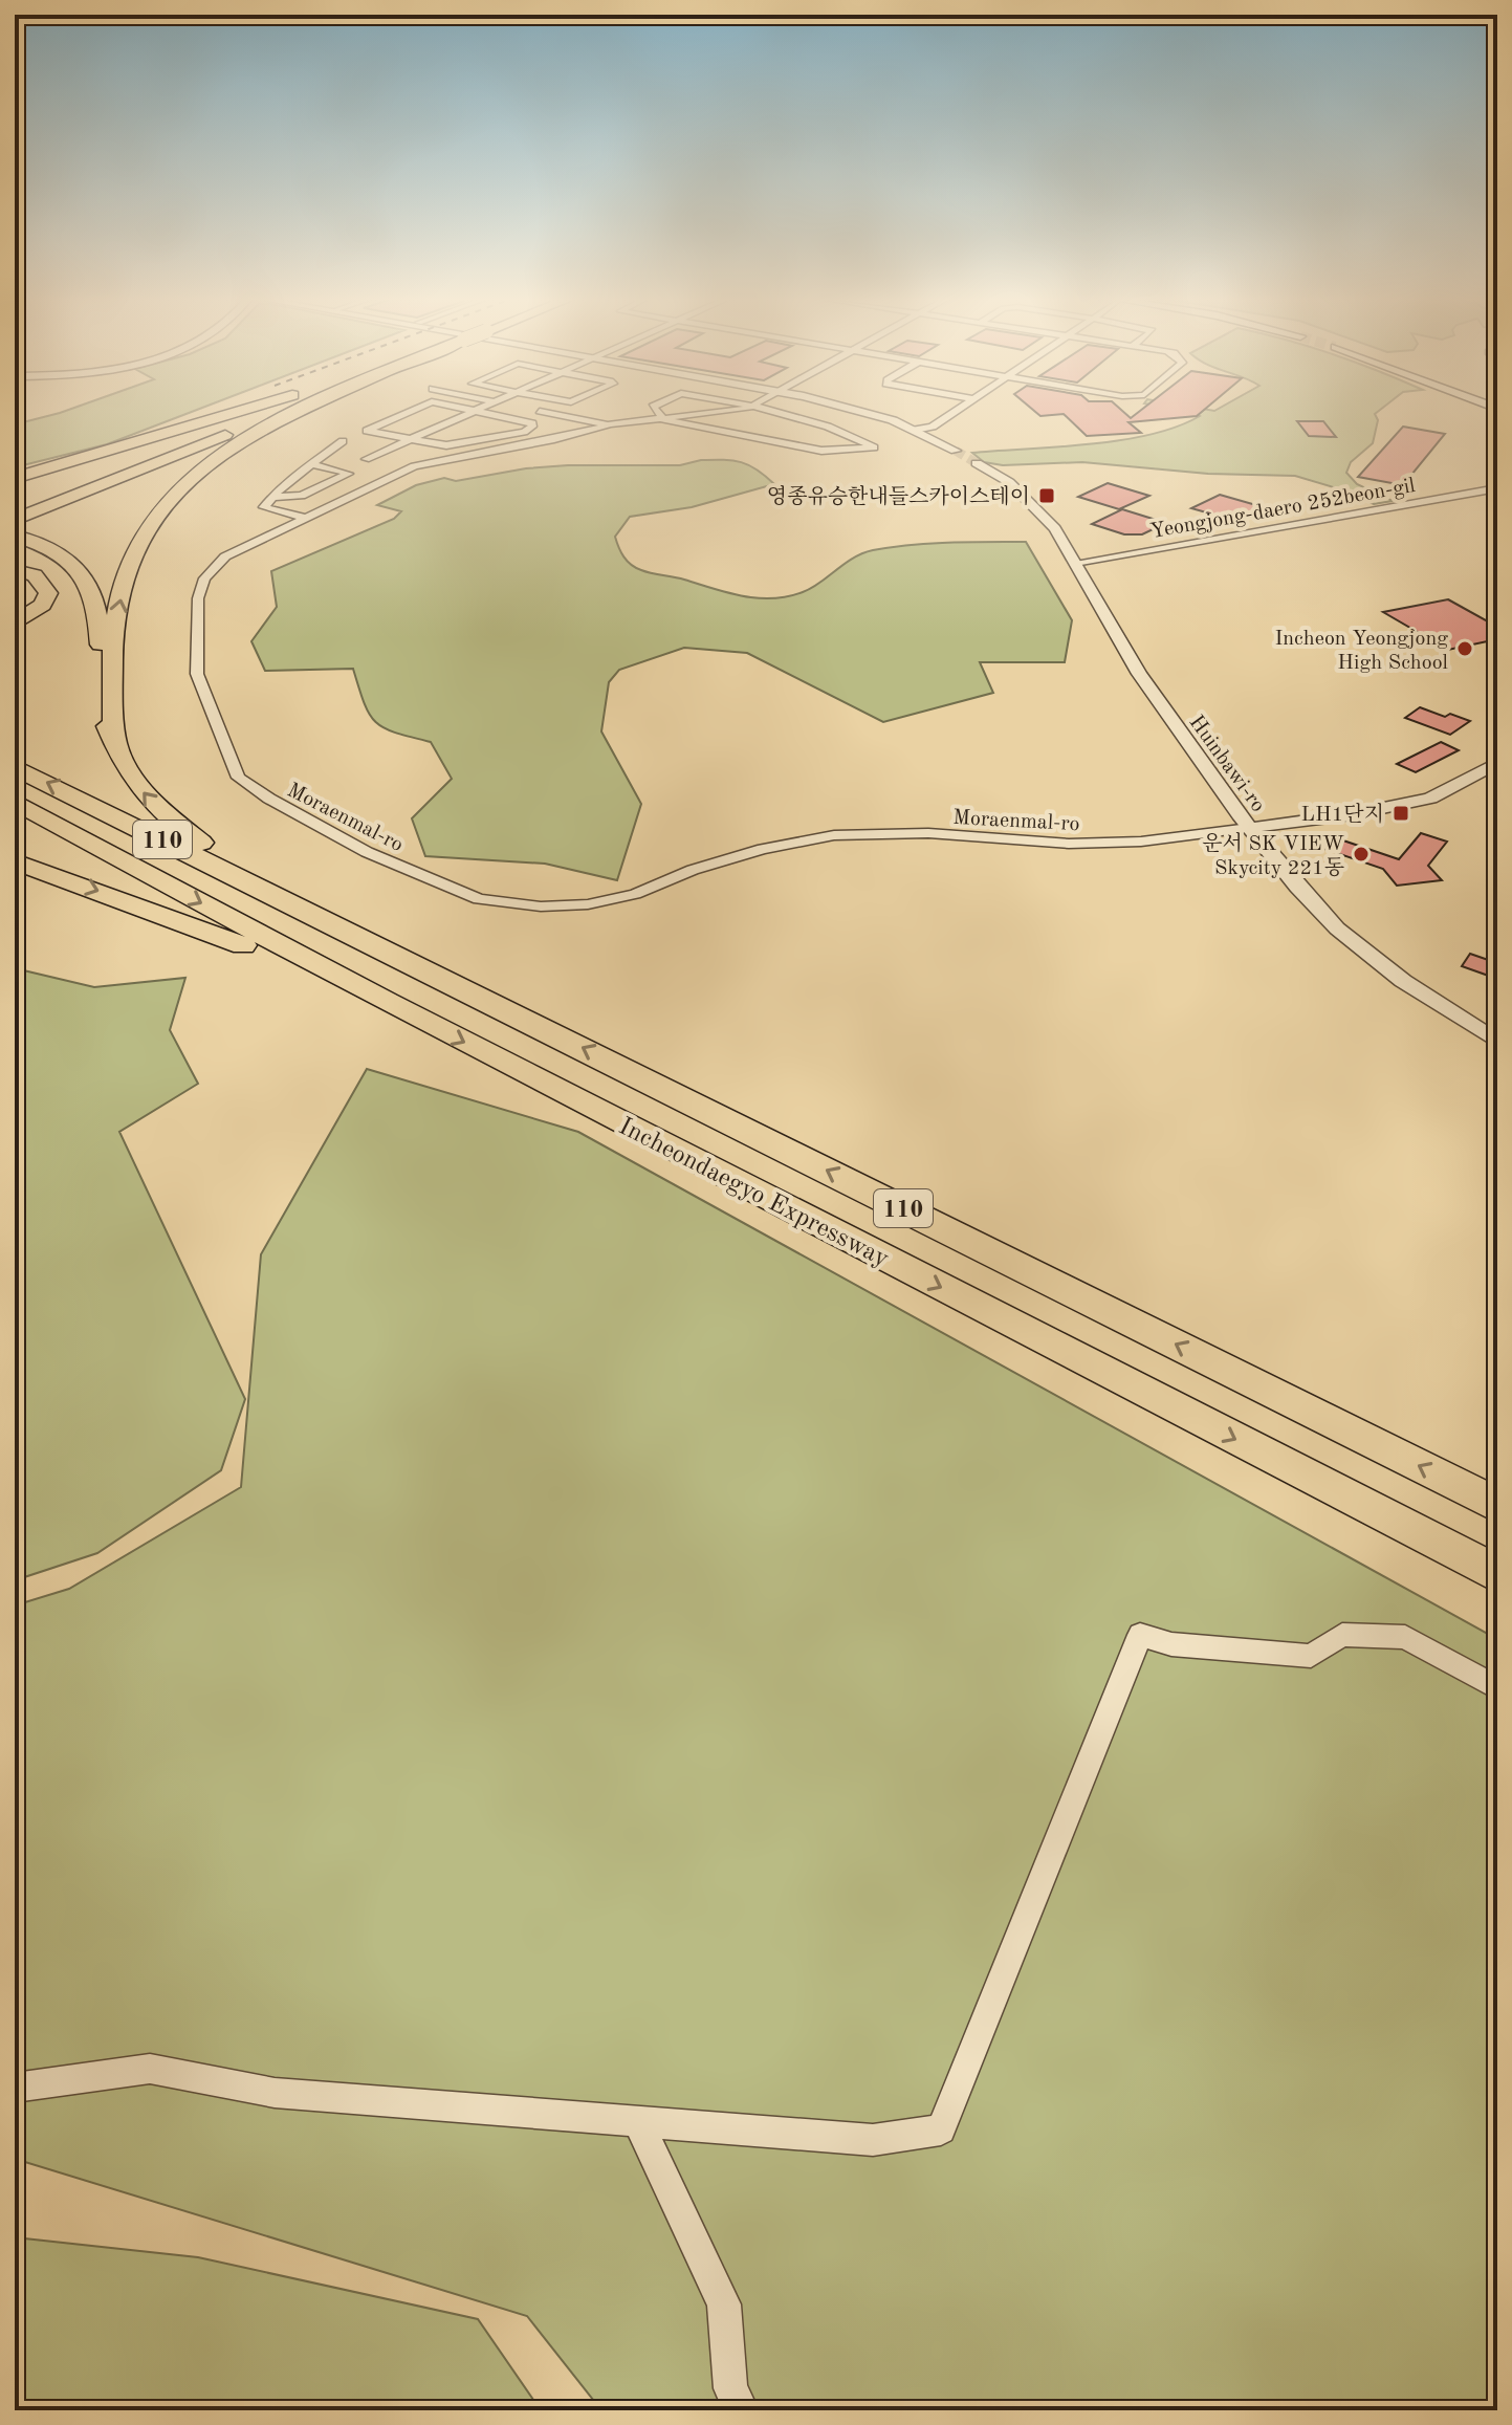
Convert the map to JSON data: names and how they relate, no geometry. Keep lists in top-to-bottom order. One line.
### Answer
{"streets":{"highway":["110","Incheondaegyo Expressway"],"street":["Yeongjong-daero 252beon-gil","Huinbawi-ro","Moraenmal-ro"]},"crossings":[["Yeongjong-daero 252beon-gil","Huinbawi-ro"],["Huinbawi-ro","Moraenmal-ro"]],"places":{"transit":["영종유승한내들스카이스테이","LH1단지"],"other":["Incheon Yeongjong High School","운서 SK VIEW Skycity 221동"]}}
